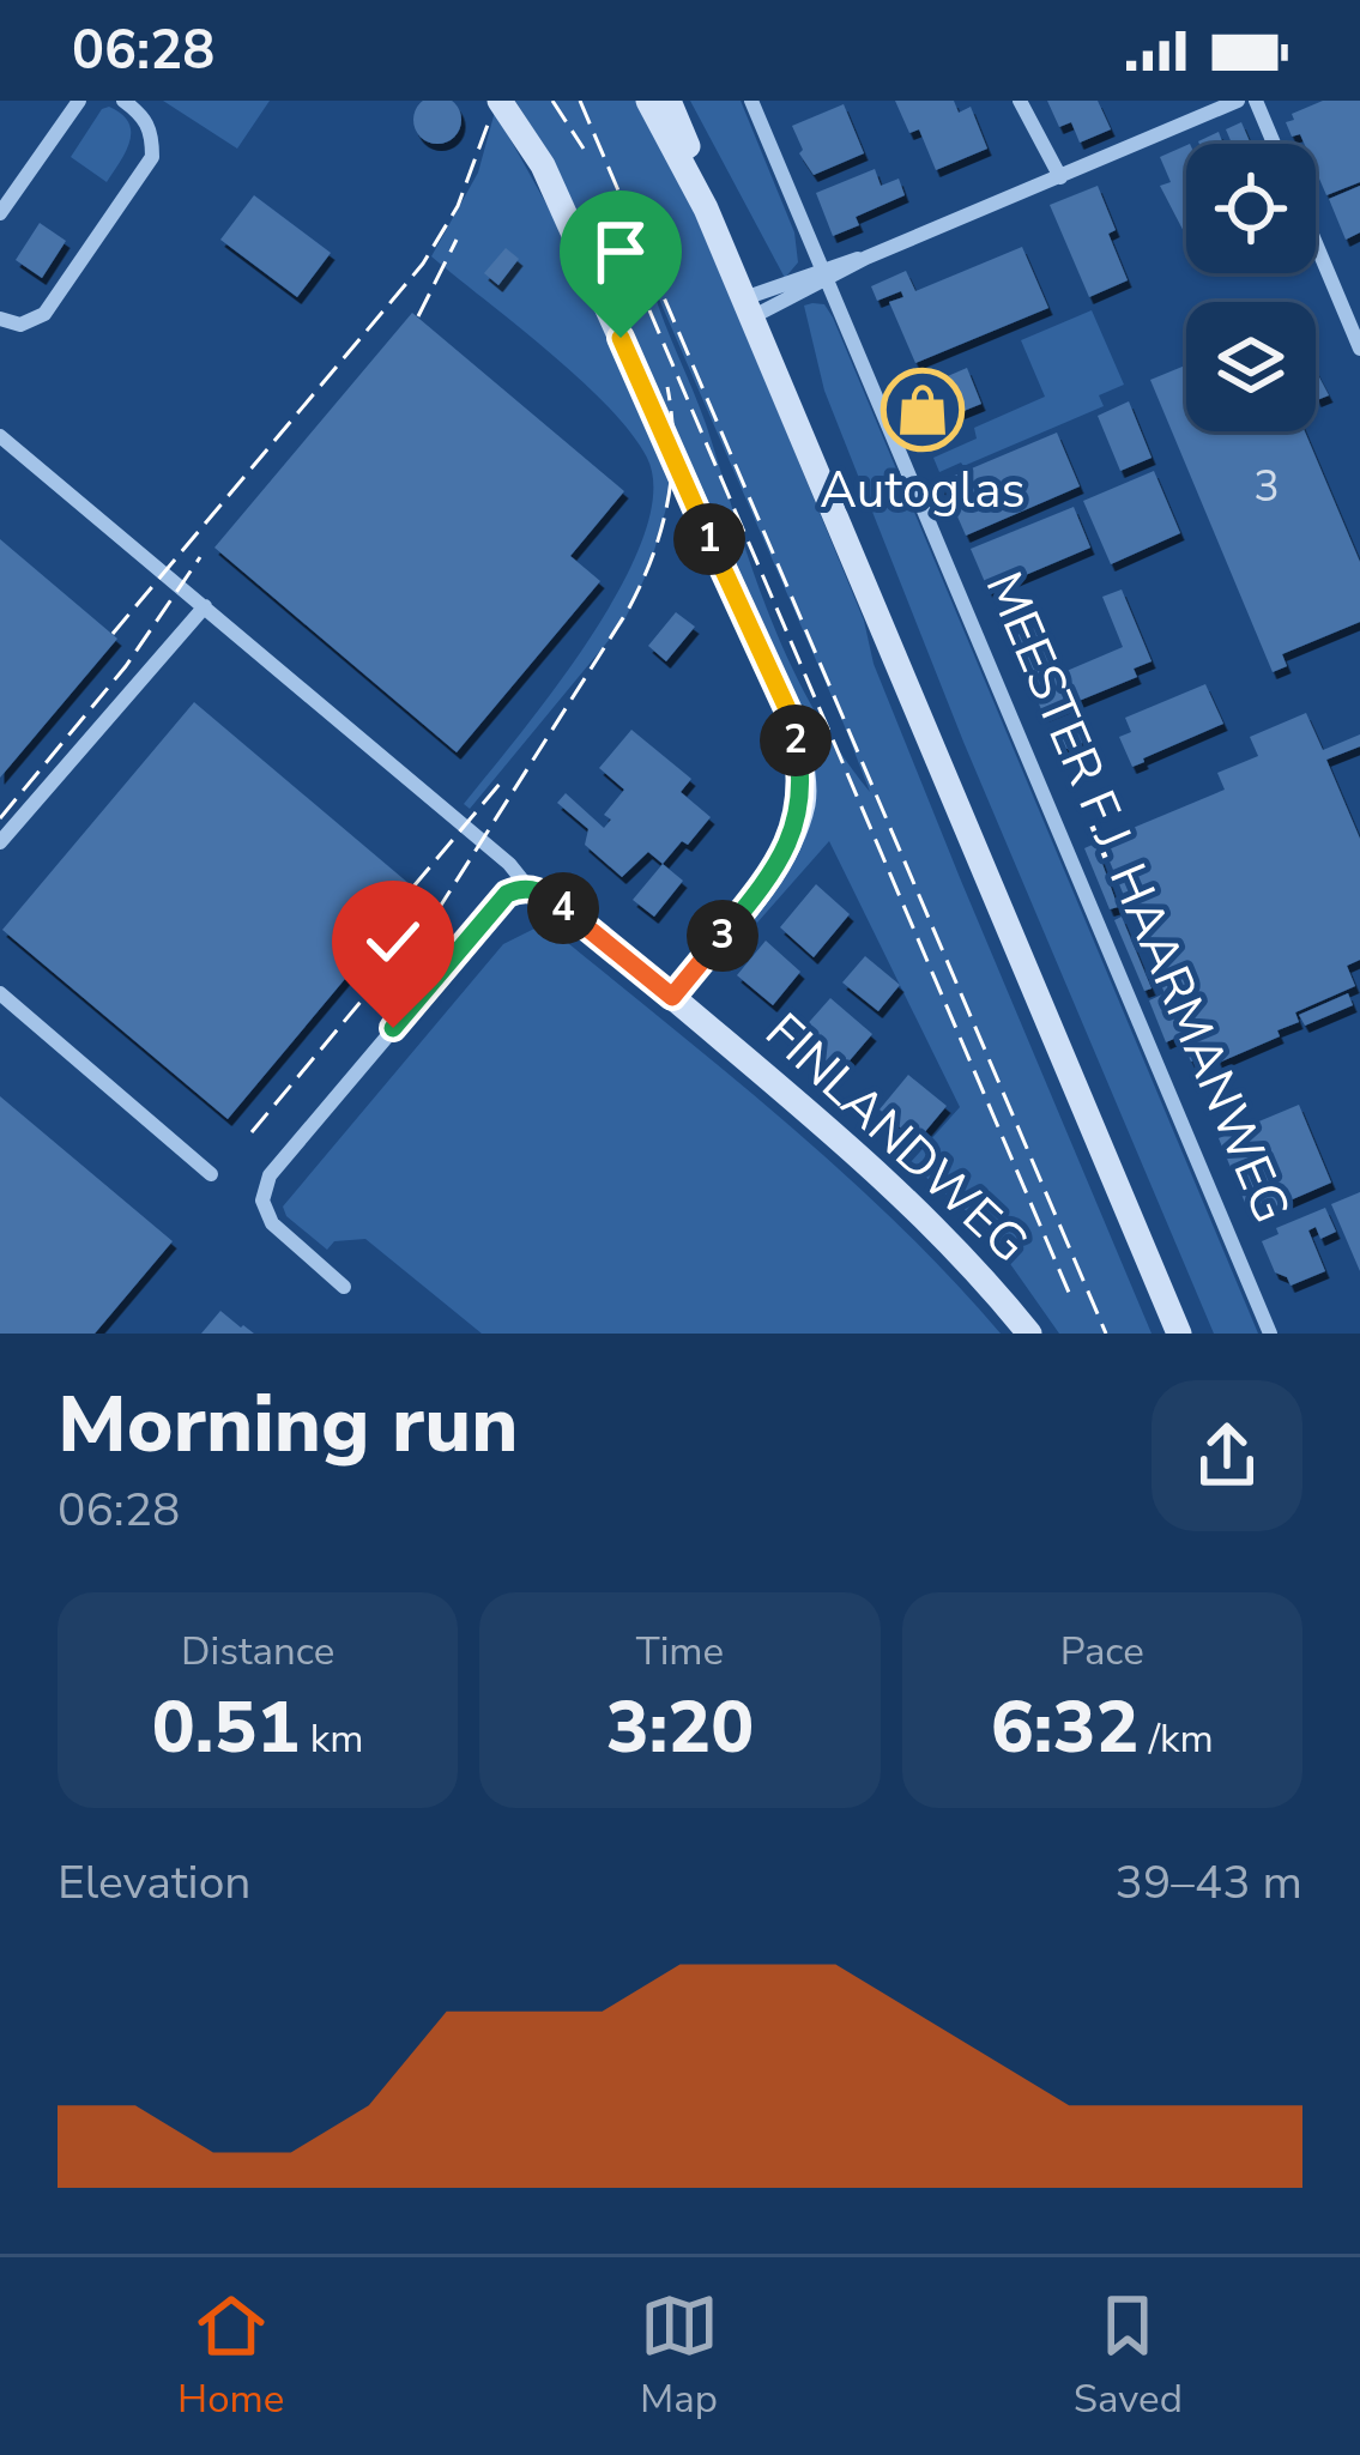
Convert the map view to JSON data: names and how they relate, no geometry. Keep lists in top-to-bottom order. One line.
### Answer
{"streets":{"street":["MEESTER F.J. HAARMANWEG","FINLANDWEG"]},"places":{"shop":["Autoglas"]},"house_numbers":["3"],"page":{"status":"06:28","pins":["1","2","4","3"],"heading":["Morning run","06:28"],"stats":[["Distance","0.51 km"],["Time","3:20"],["Pace","6:32 /km"]],"chart":["Elevation","39–43 m"],"tabs":["Home","Map","Saved"]}}
